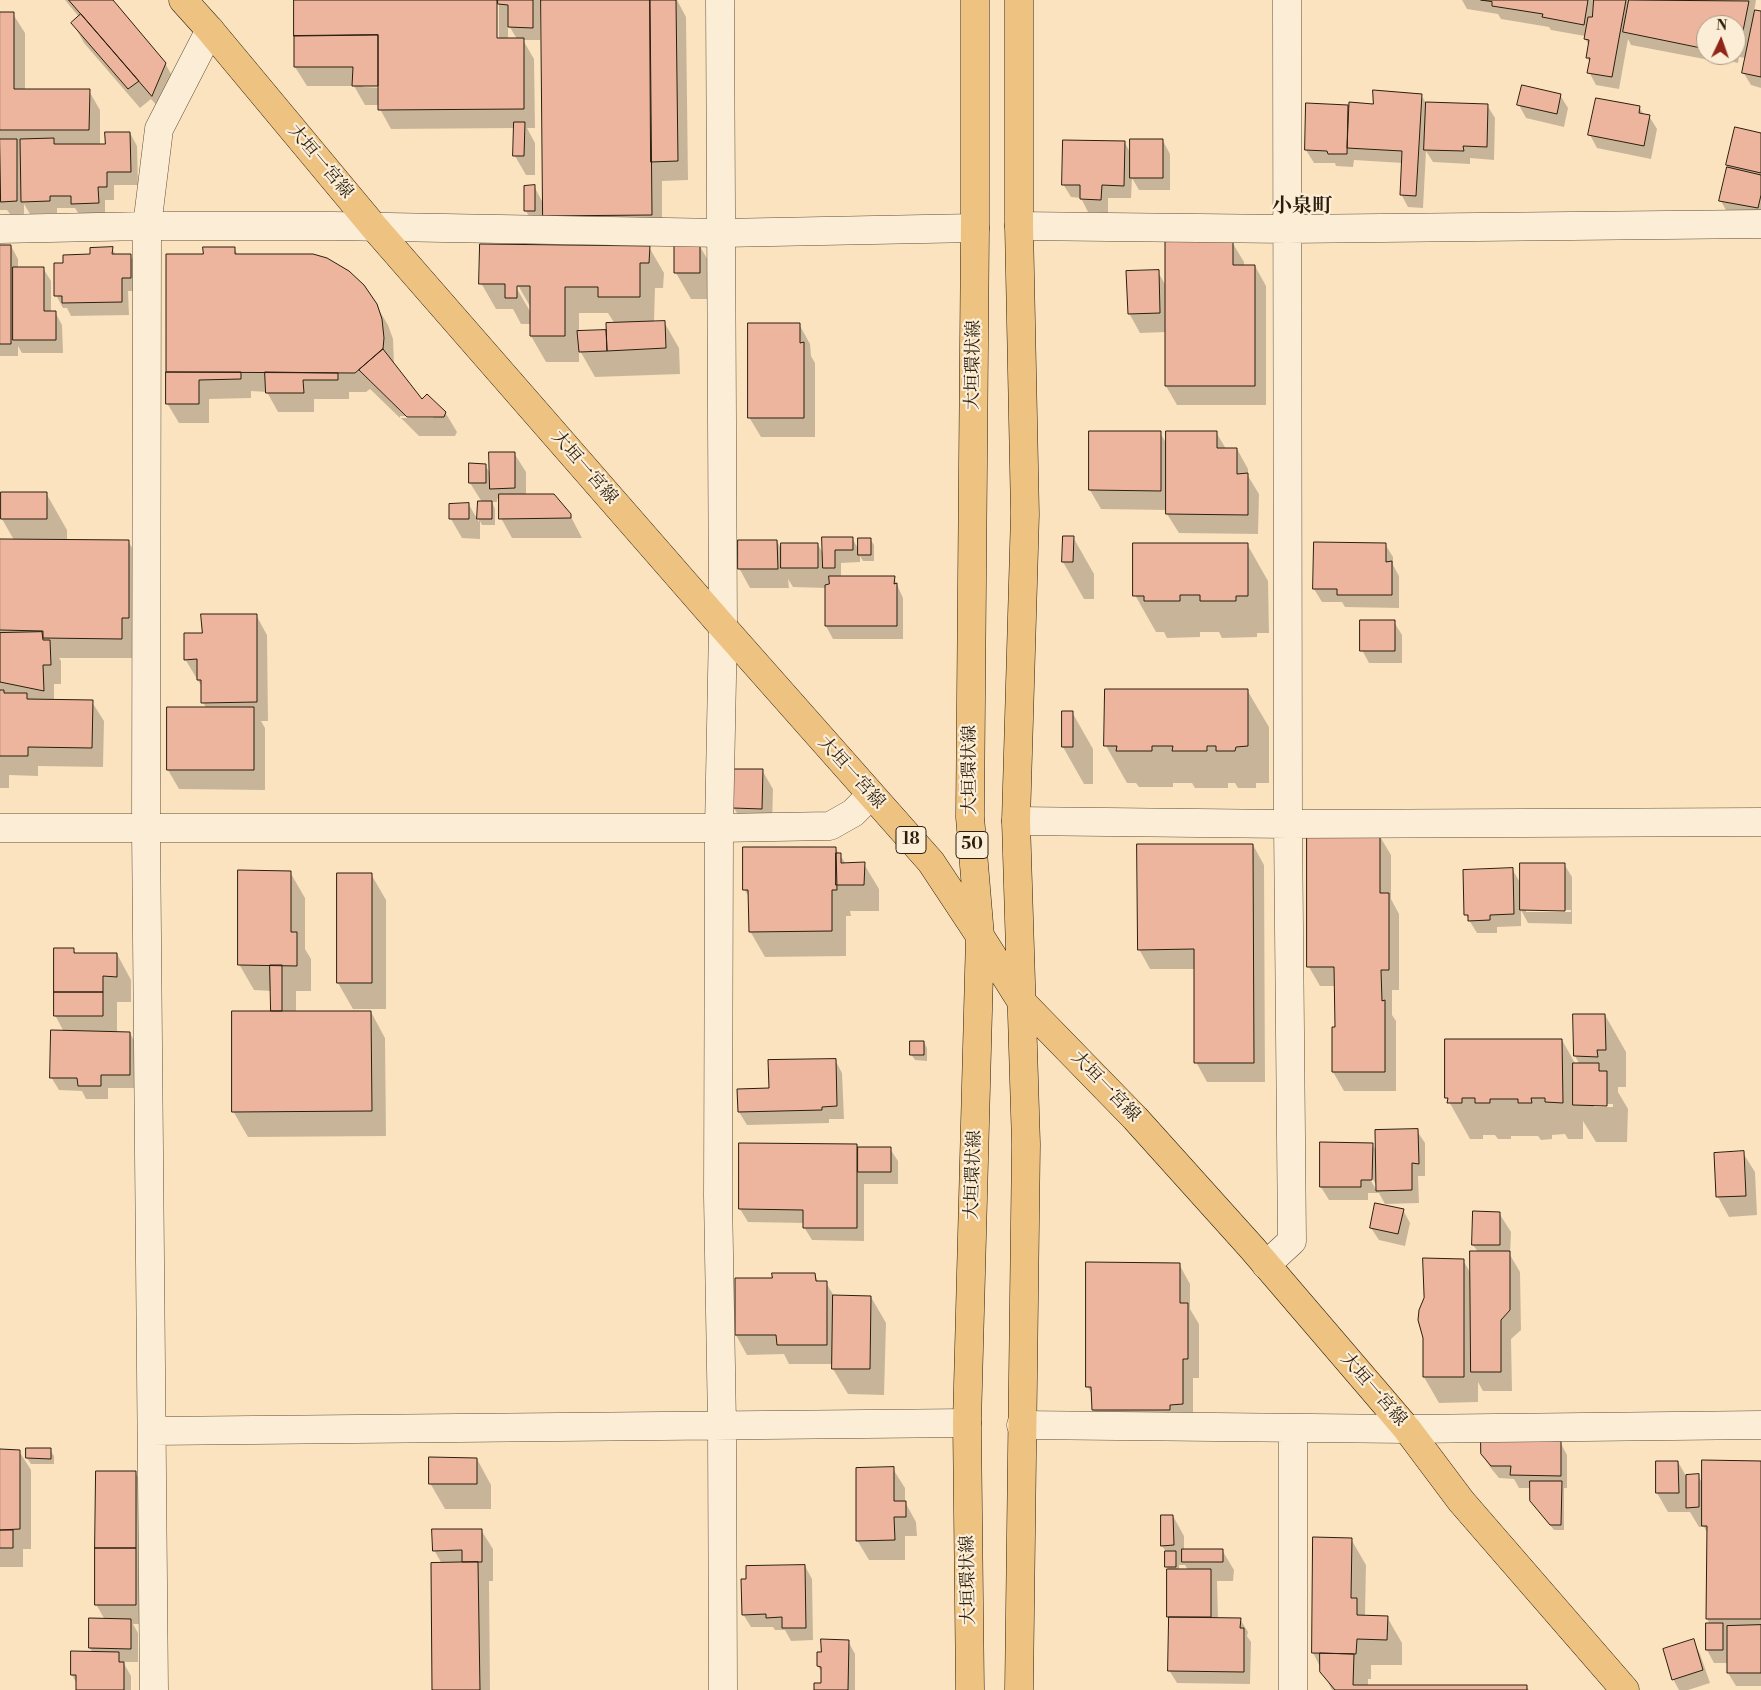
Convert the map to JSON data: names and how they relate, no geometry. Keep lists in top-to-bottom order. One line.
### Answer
{"streets":{"main road":["大垣一宮線","大垣環状線","18","50"]},"crossings":[["大垣一宮線","大垣環状線"]],"districts":["小泉町"],"north":"top"}
